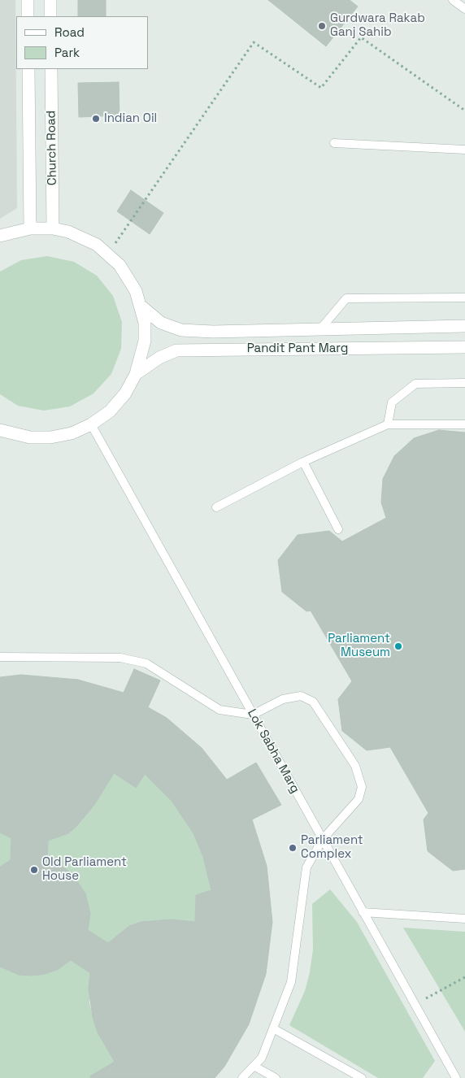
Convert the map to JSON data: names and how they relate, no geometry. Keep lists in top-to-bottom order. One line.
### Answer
{"streets":{"street":["Church Road","Pandit Pant Marg"],"lane":["Lok Sabha Marg"]},"places":["Gurdwara Rakab Ganj Sahib","Indian Oil","Parliament Museum","Parliament Complex","Old Parliament House"],"legend":["Road","Park"]}
